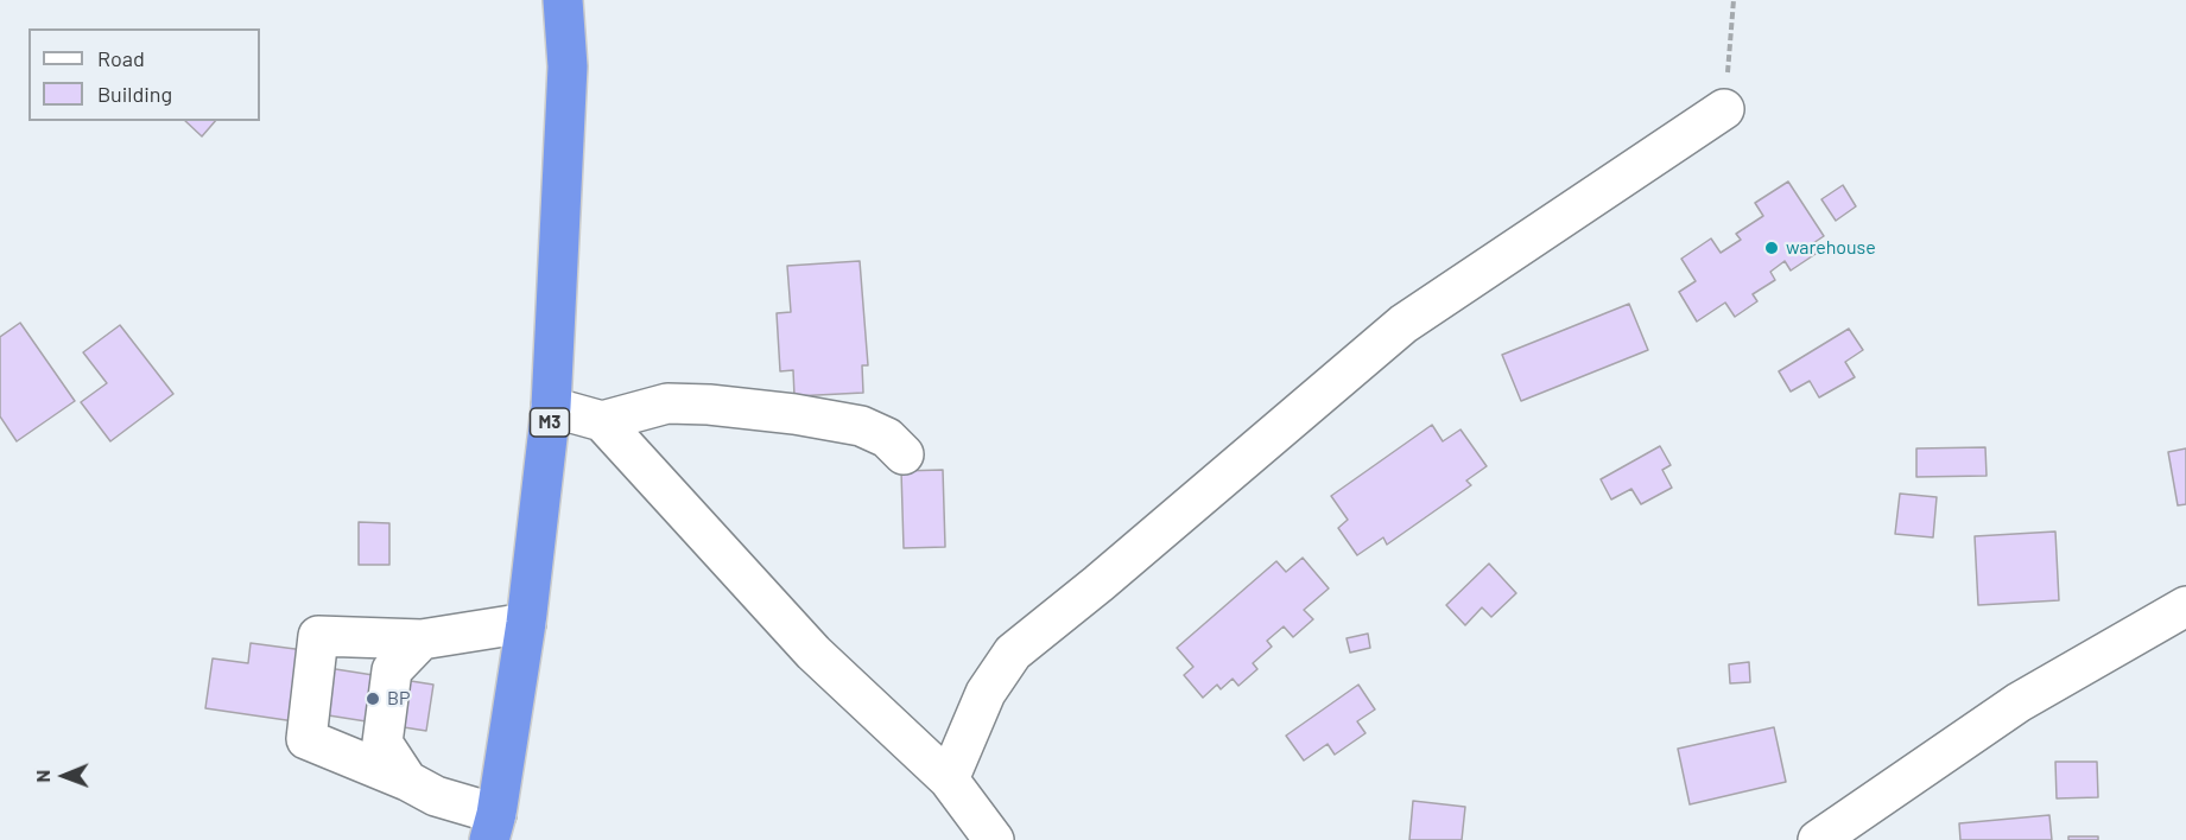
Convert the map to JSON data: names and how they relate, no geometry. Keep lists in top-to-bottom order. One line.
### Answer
{"streets":{"highway":["M3"]},"places":["warehouse","BP"],"legend":["Road","Building"],"north":"left"}
